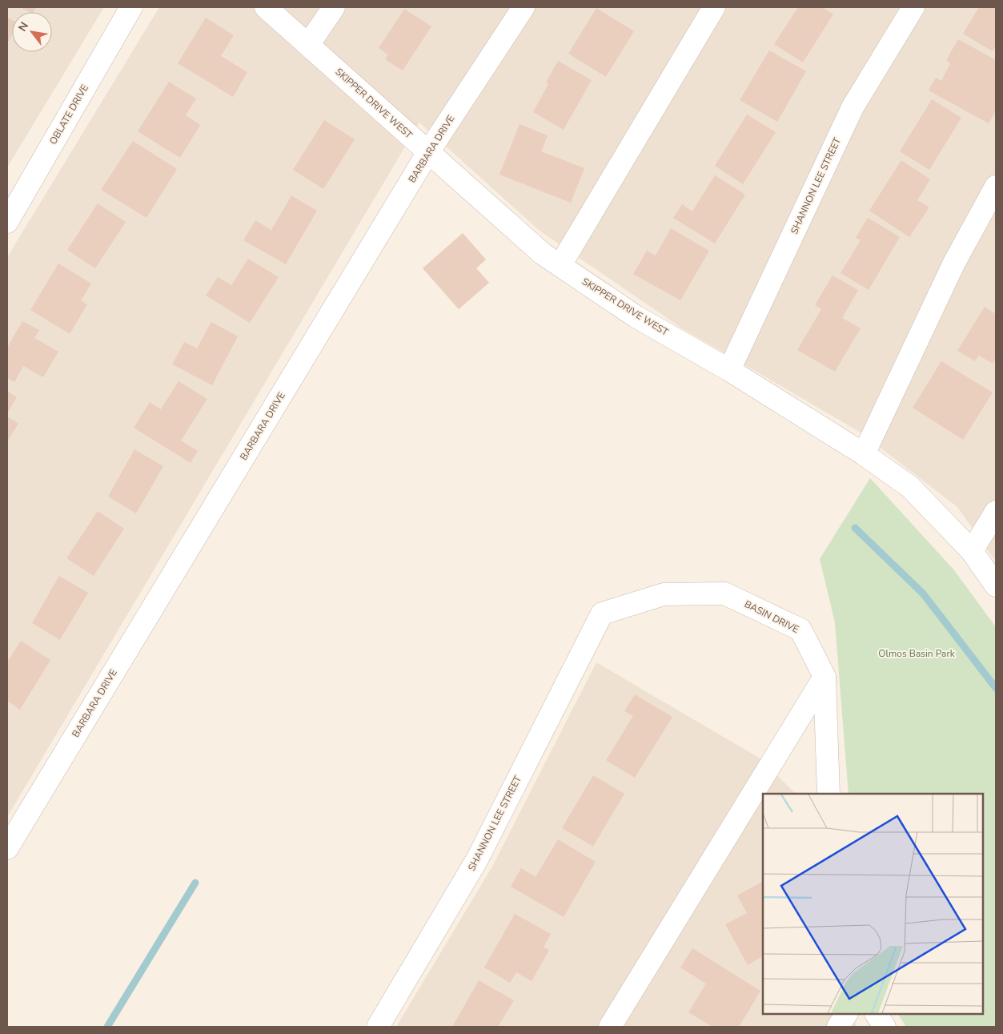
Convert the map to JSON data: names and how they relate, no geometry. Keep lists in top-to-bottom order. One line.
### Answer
{"streets":{"street":["SKIPPER DRIVE WEST","OBLATE DRIVE","BARBARA DRIVE","SHANNON LEE STREET","BASIN DRIVE"]},"crossings":[["SKIPPER DRIVE WEST","BARBARA DRIVE"],["SKIPPER DRIVE WEST","SHANNON LEE STREET"],["SHANNON LEE STREET","BASIN DRIVE"]],"parks":["Olmos Basin Park"],"north":"top left"}
